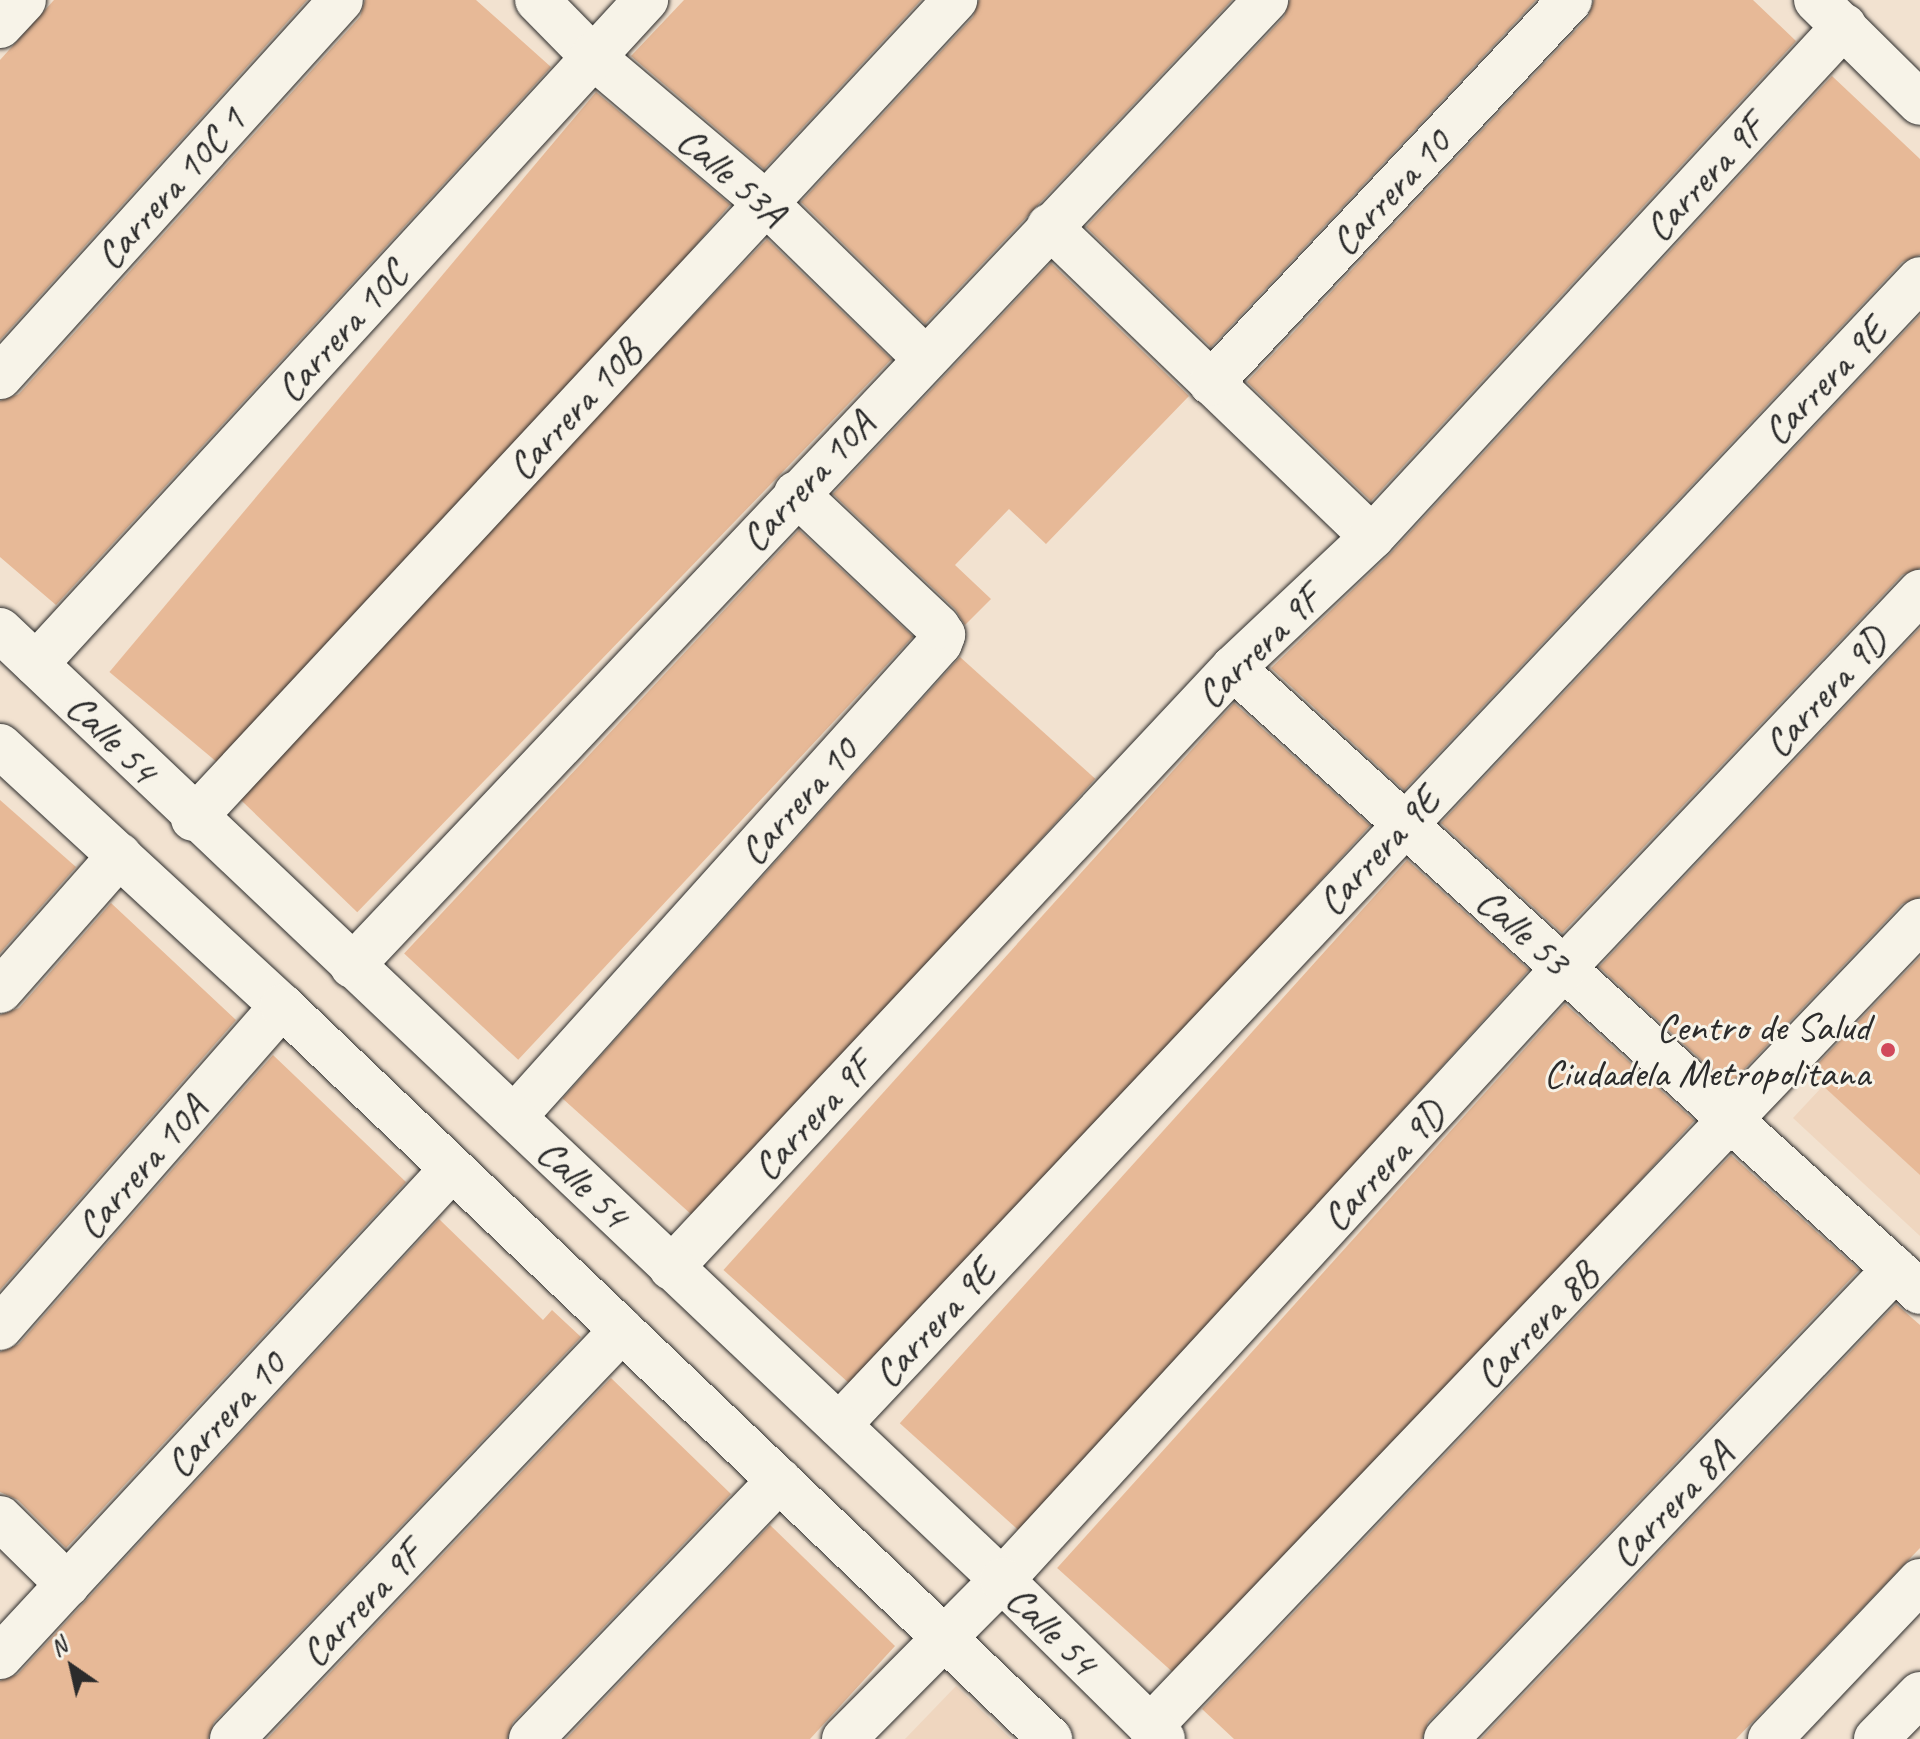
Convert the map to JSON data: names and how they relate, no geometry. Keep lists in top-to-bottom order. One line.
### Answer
{"streets":{"street":["Calle 53A","Carrera 9F","Carrera 10C 1","Carrera 10","Carrera 10C","Carrera 9E","Carrera 10B","Carrera 10A","Carrera 9D","Calle 54","Calle 53","Carrera 8B","Carrera 8A"]},"crossings":[["Calle 53A","Carrera 10C"],["Calle 53A","Carrera 10B"],["Calle 53A","Carrera 10A"],["Carrera 9F","Calle 54"],["Carrera 9F","Calle 53"],["Carrera 10","Carrera 10A"],["Carrera 10","Calle 54"],["Carrera 10C","Calle 54"],["Carrera 9E","Calle 54"],["Carrera 9E","Calle 53"],["Carrera 10B","Calle 54"],["Carrera 10A","Calle 54"],["Carrera 9D","Calle 54"],["Carrera 9D","Calle 53"],["Calle 54","Carrera 8B"],["Calle 53","Carrera 8B"],["Calle 53","Carrera 8A"]],"places":["Centro de Salud Ciudadela Metropolitana"],"north":"top left"}
